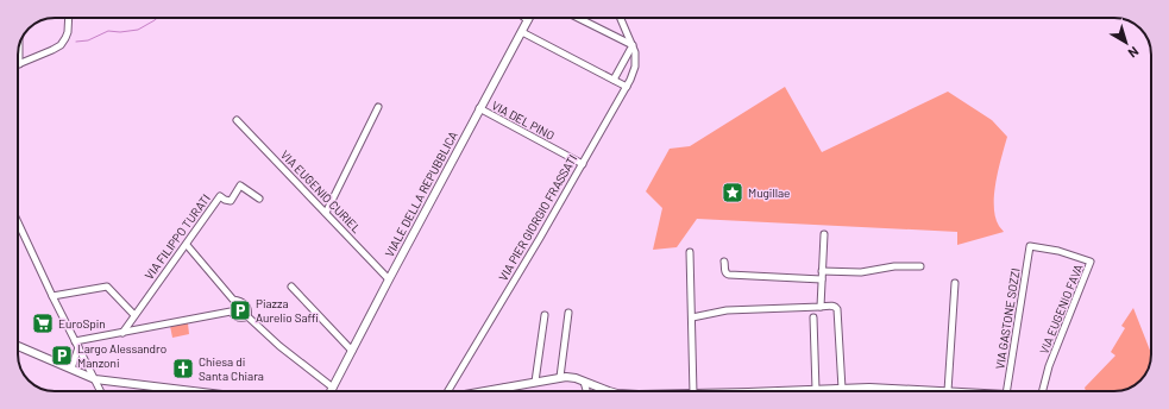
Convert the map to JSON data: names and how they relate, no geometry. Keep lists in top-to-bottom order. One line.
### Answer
{"streets":{"street":["VIA DEL PINO","VIA EUGENIO CURIEL","VIALE DELLA REPUBBLICA","VIA PIER GIORGIO FRASSATI","VIA FILIPPO TURATI","VIA EUGENIO FAVA","VIA GASTONE SOZZI"]},"crossings":[["VIA DEL PINO","VIALE DELLA REPUBBLICA"],["VIA DEL PINO","VIA PIER GIORGIO FRASSATI"],["VIA EUGENIO CURIEL","VIALE DELLA REPUBBLICA"],["VIA EUGENIO FAVA","VIA GASTONE SOZZI"]],"places":{"place":["Mugillae"],"parking":["Piazza Aurelio Saffi","Largo Alessandro Manzoni"],"supermarket":["EuroSpin"],"church":["Chiesa di Santa Chiara"]},"north":"bottom right"}
